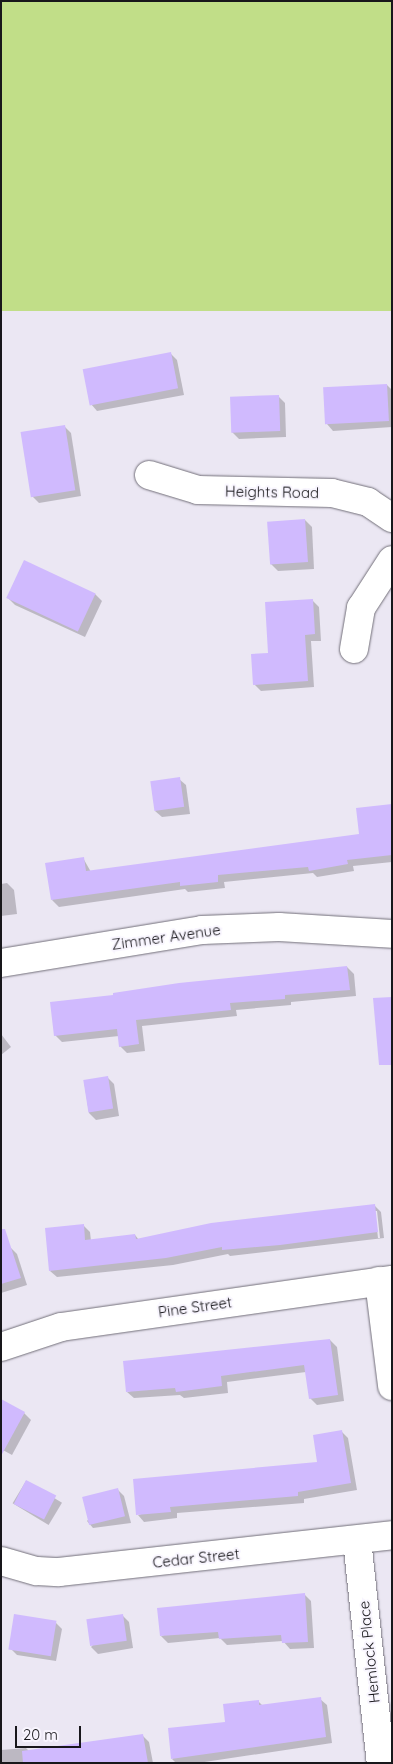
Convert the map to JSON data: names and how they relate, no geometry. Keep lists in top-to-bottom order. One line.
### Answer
{"streets":{"street":["Heights Road","Zimmer Avenue","Pine Street","Cedar Street","Hemlock Place"]},"crossings":[["Cedar Street","Hemlock Place"]],"scale_bar":"20 m"}
